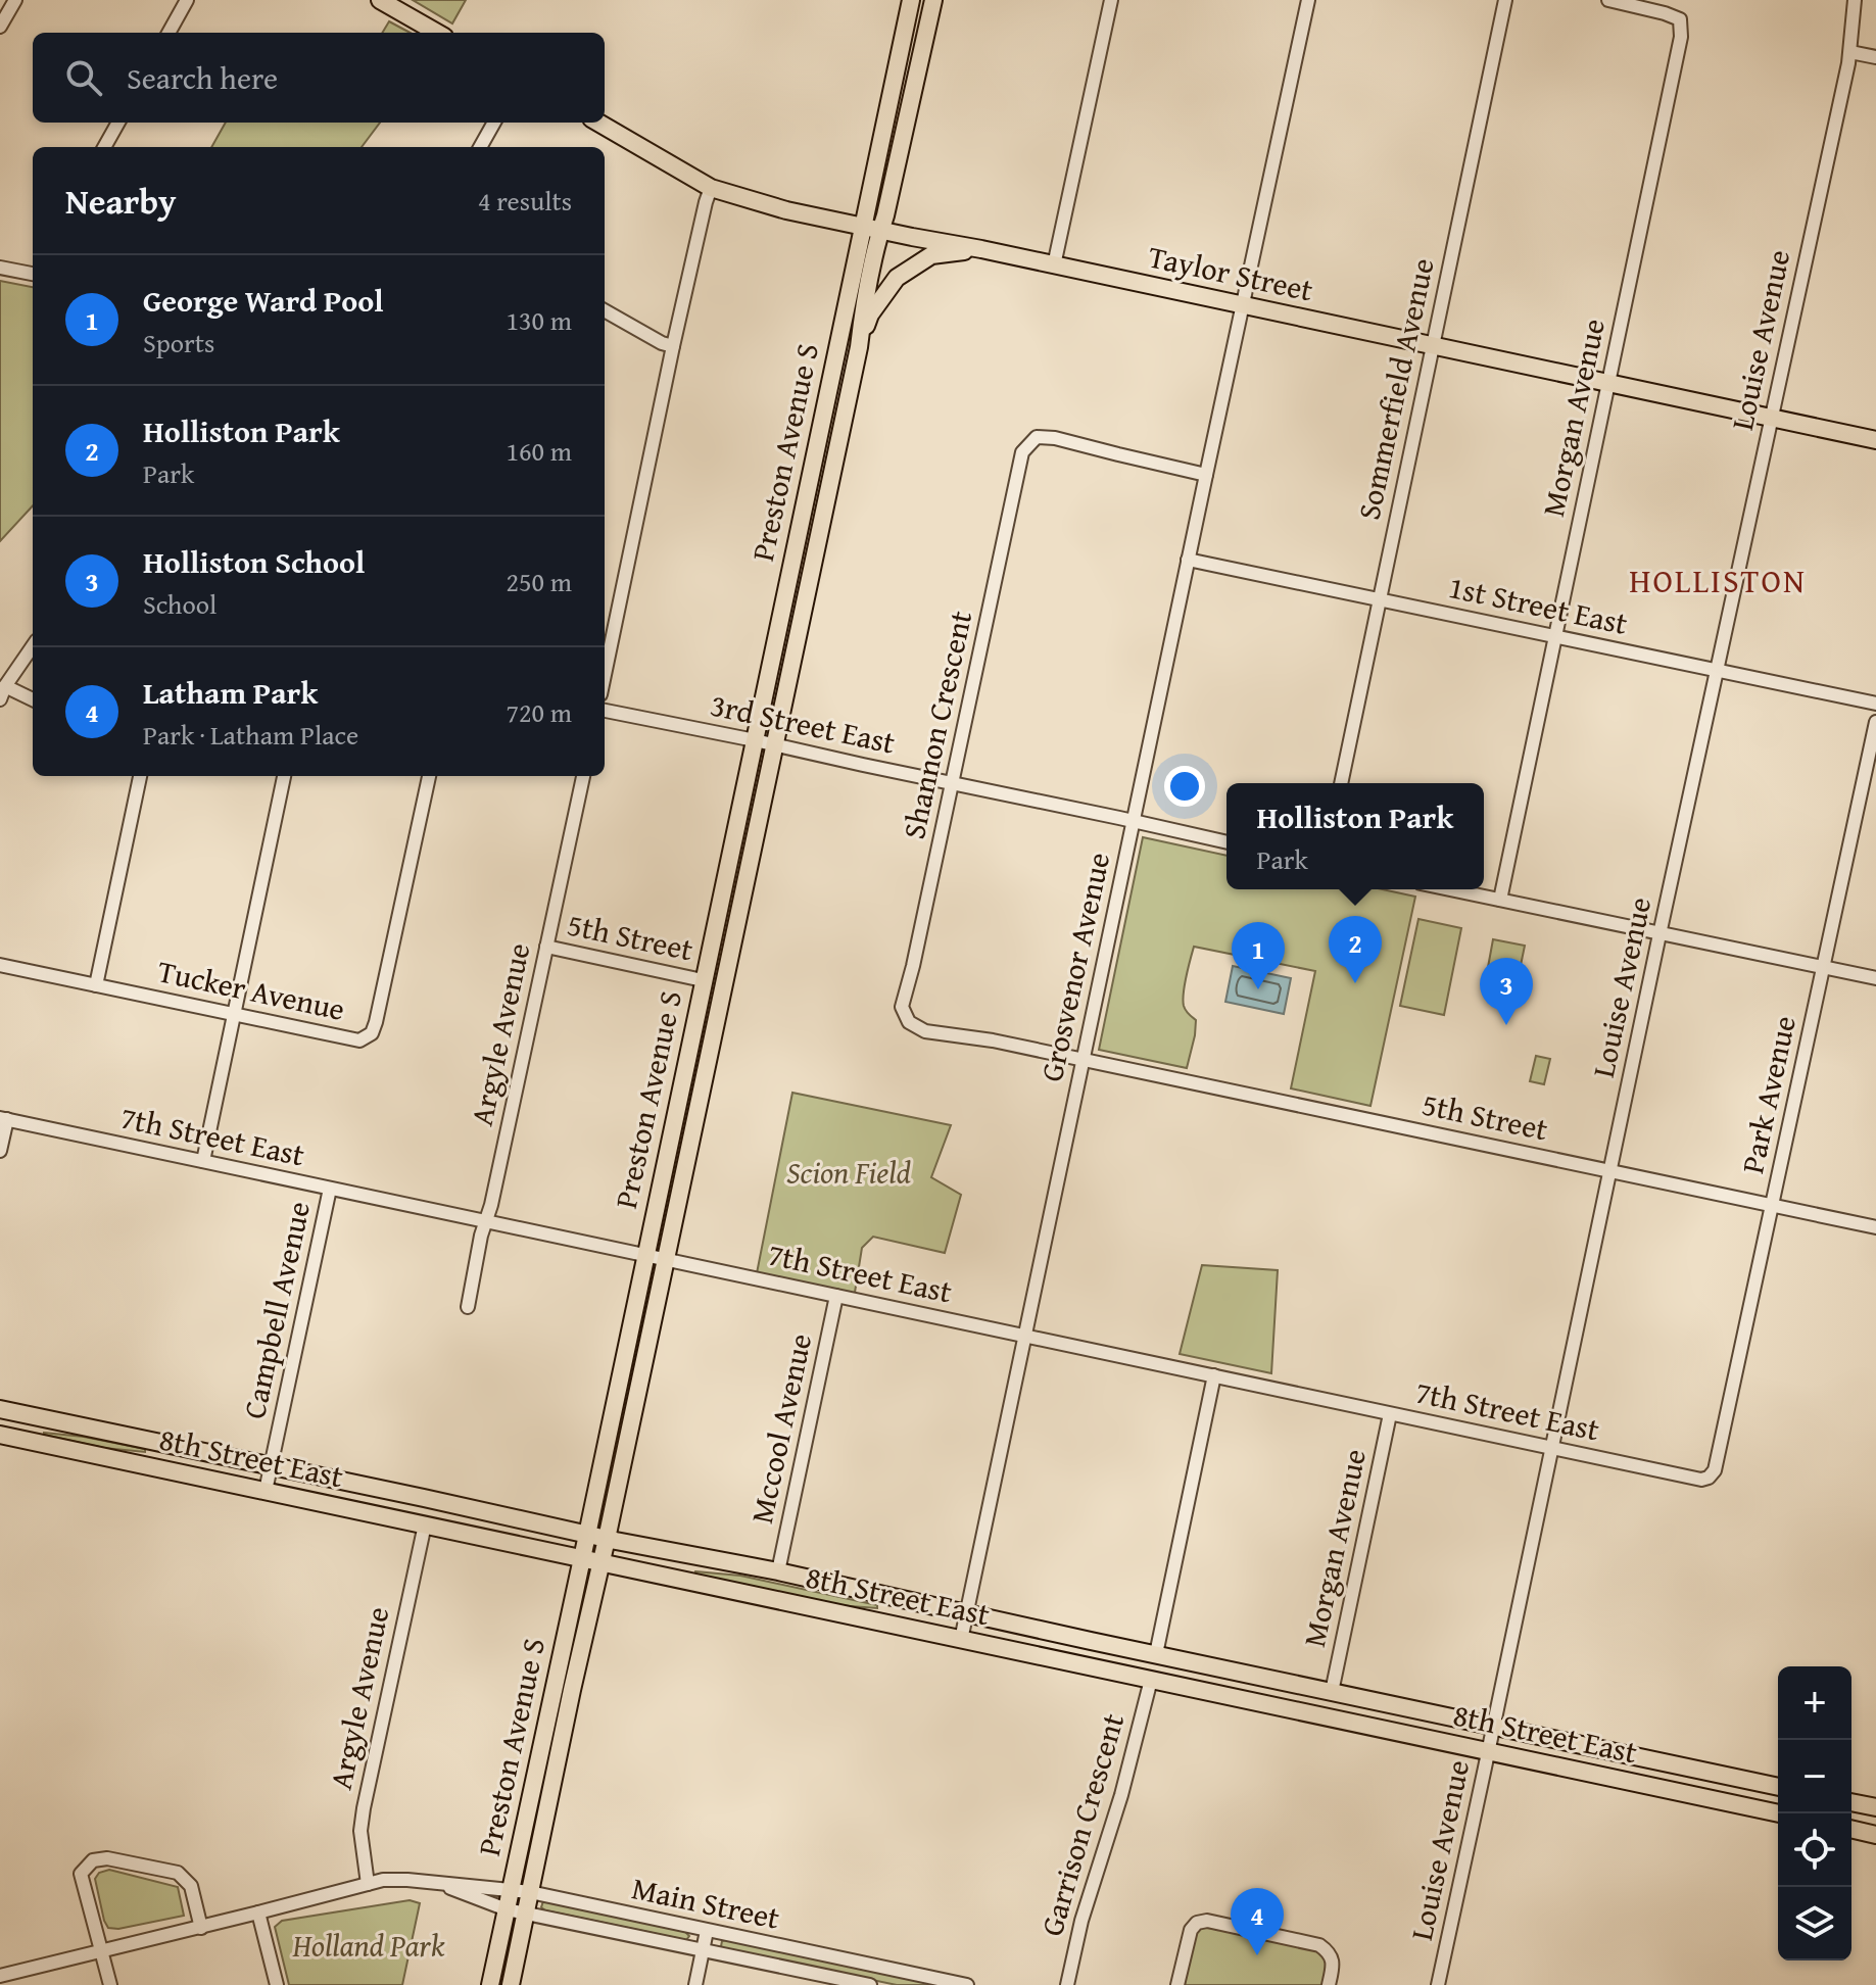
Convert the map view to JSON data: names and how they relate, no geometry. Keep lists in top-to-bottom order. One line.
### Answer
{"streets":{"main road":["Taylor Street","Preston Avenue S","8th Street East"],"street":["Louise Avenue","Sommerfield Avenue","Morgan Avenue","1st Street East","3rd Street East","Shannon Crescent","5th Street","Grosvenor Avenue","Tucker Avenue","Argyle Avenue","Park Avenue","7th Street East","Campbell Avenue","Mccool Avenue","Garrison Crescent","Main Street"]},"crossings":[["Taylor Street","Louise Avenue"],["Taylor Street","Sommerfield Avenue"],["Taylor Street","Morgan Avenue"],["Taylor Street","Preston Avenue S"],["Taylor Street","Grosvenor Avenue"],["Louise Avenue","1st Street East"],["Louise Avenue","5th Street"],["Louise Avenue","7th Street East"],["Louise Avenue","8th Street East"],["Sommerfield Avenue","1st Street East"],["Morgan Avenue","1st Street East"],["Morgan Avenue","7th Street East"],["Morgan Avenue","8th Street East"],["Preston Avenue S","3rd Street East"],["Preston Avenue S","5th Street"],["Preston Avenue S","7th Street East"],["Preston Avenue S","8th Street East"],["Preston Avenue S","Main Street"],["1st Street East","Grosvenor Avenue"],["3rd Street East","Shannon Crescent"],["3rd Street East","Grosvenor Avenue"],["Shannon Crescent","5th Street"],["Shannon Crescent","Grosvenor Avenue"],["5th Street","Grosvenor Avenue"],["5th Street","Argyle Avenue"],["5th Street","Park Avenue"],["Grosvenor Avenue","7th Street East"],["Grosvenor Avenue","8th Street East"],["Argyle Avenue","7th Street East"],["Argyle Avenue","8th Street East"],["Argyle Avenue","Main Street"],["Park Avenue","7th Street East"],["7th Street East","Campbell Avenue"],["7th Street East","Mccool Avenue"],["Campbell Avenue","8th Street East"],["Mccool Avenue","8th Street East"],["8th Street East","Garrison Crescent"]],"districts":["HOLLISTON"],"parks":["Scion Field","Holland Park"],"page":{"search":"Search here","heading":["Nearby","4 results"],"list":[{"mark":"1","name":"George Ward Pool","note":"Sports","value":"130 m"},{"mark":"2","name":"Holliston Park","note":"Park","value":"160 m"},{"mark":"3","name":"Holliston School","note":"School","value":"250 m"},{"mark":"4","name":"Latham Park","note":"Park · Latham Place","value":"720 m"}],"popup":["Holliston Park","Park"],"pins":["2","1","3","4"],"map_buttons":["+","−"]}}
